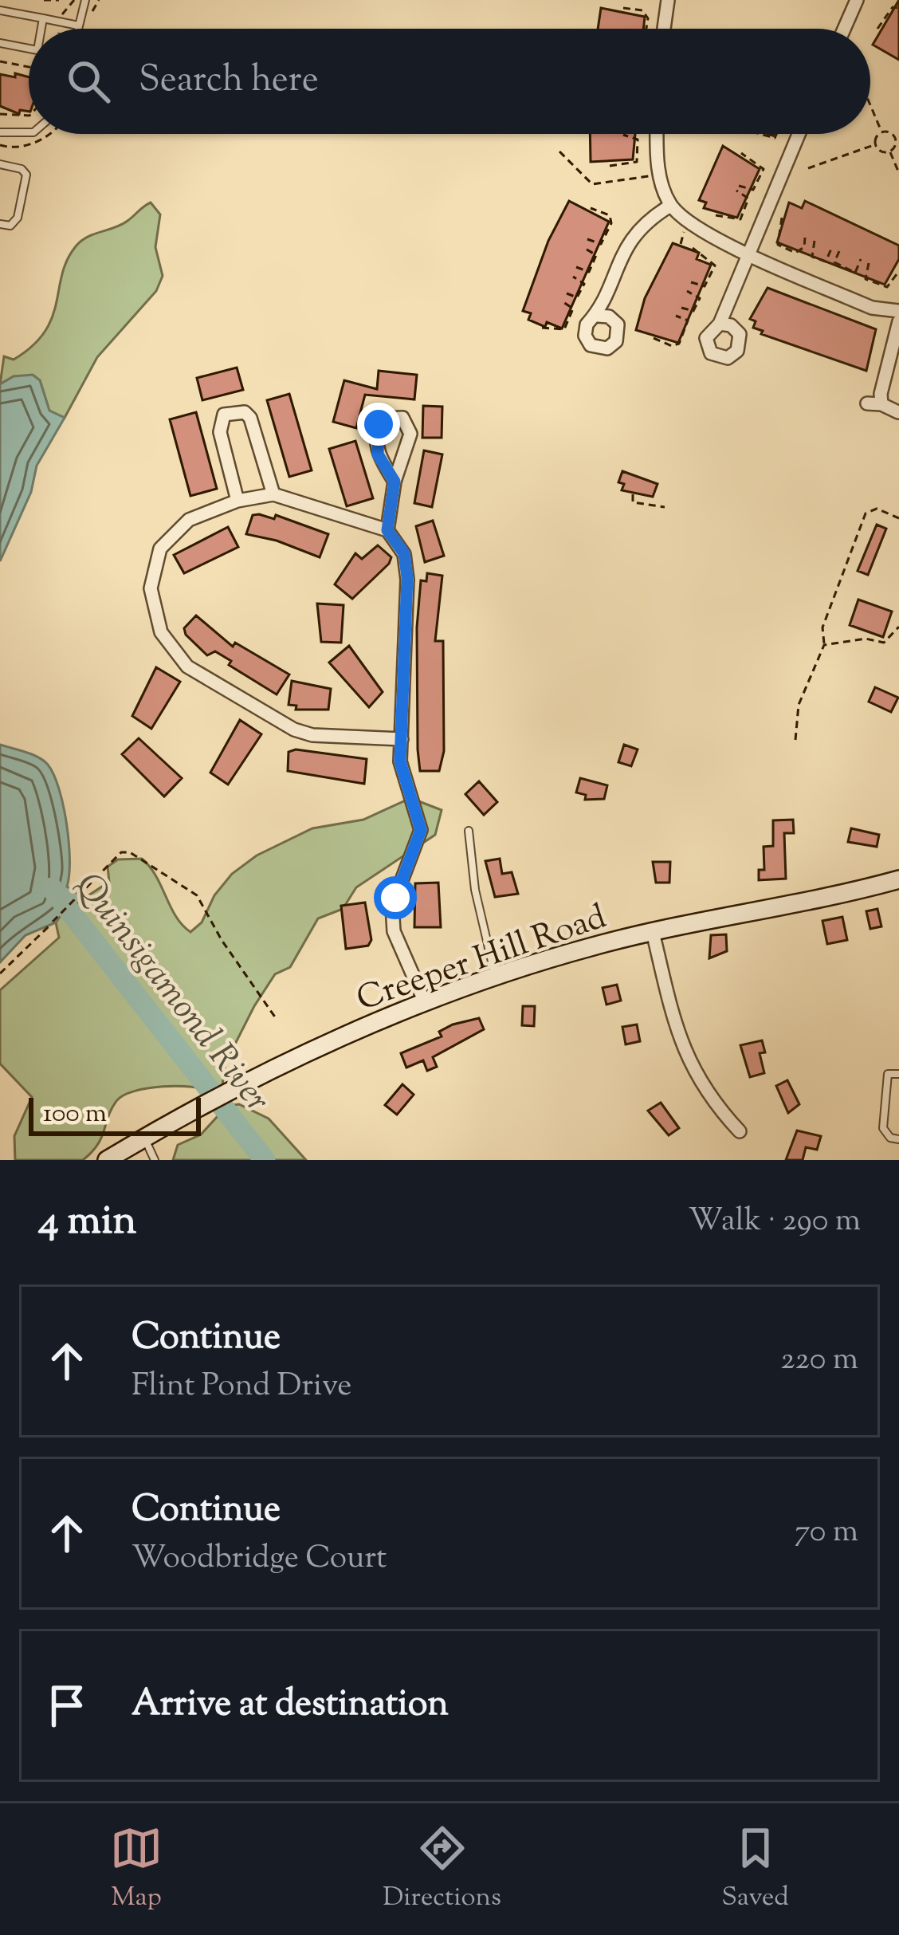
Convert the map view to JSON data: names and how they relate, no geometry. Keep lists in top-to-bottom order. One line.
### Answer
{"streets":{"street":["Creeper Hill Road"]},"water":["Quinsigamond River"],"scale_bar":"100 m","page":{"search":"Search here","scale":"100 m","heading":["4 min","Walk · 290 m"],"list":[["Continue","Flint Pond Drive","220 m"],["Continue","Woodbridge Court","70 m"],"Arrive at destination"],"nav":["Map","Directions","Saved"]}}
